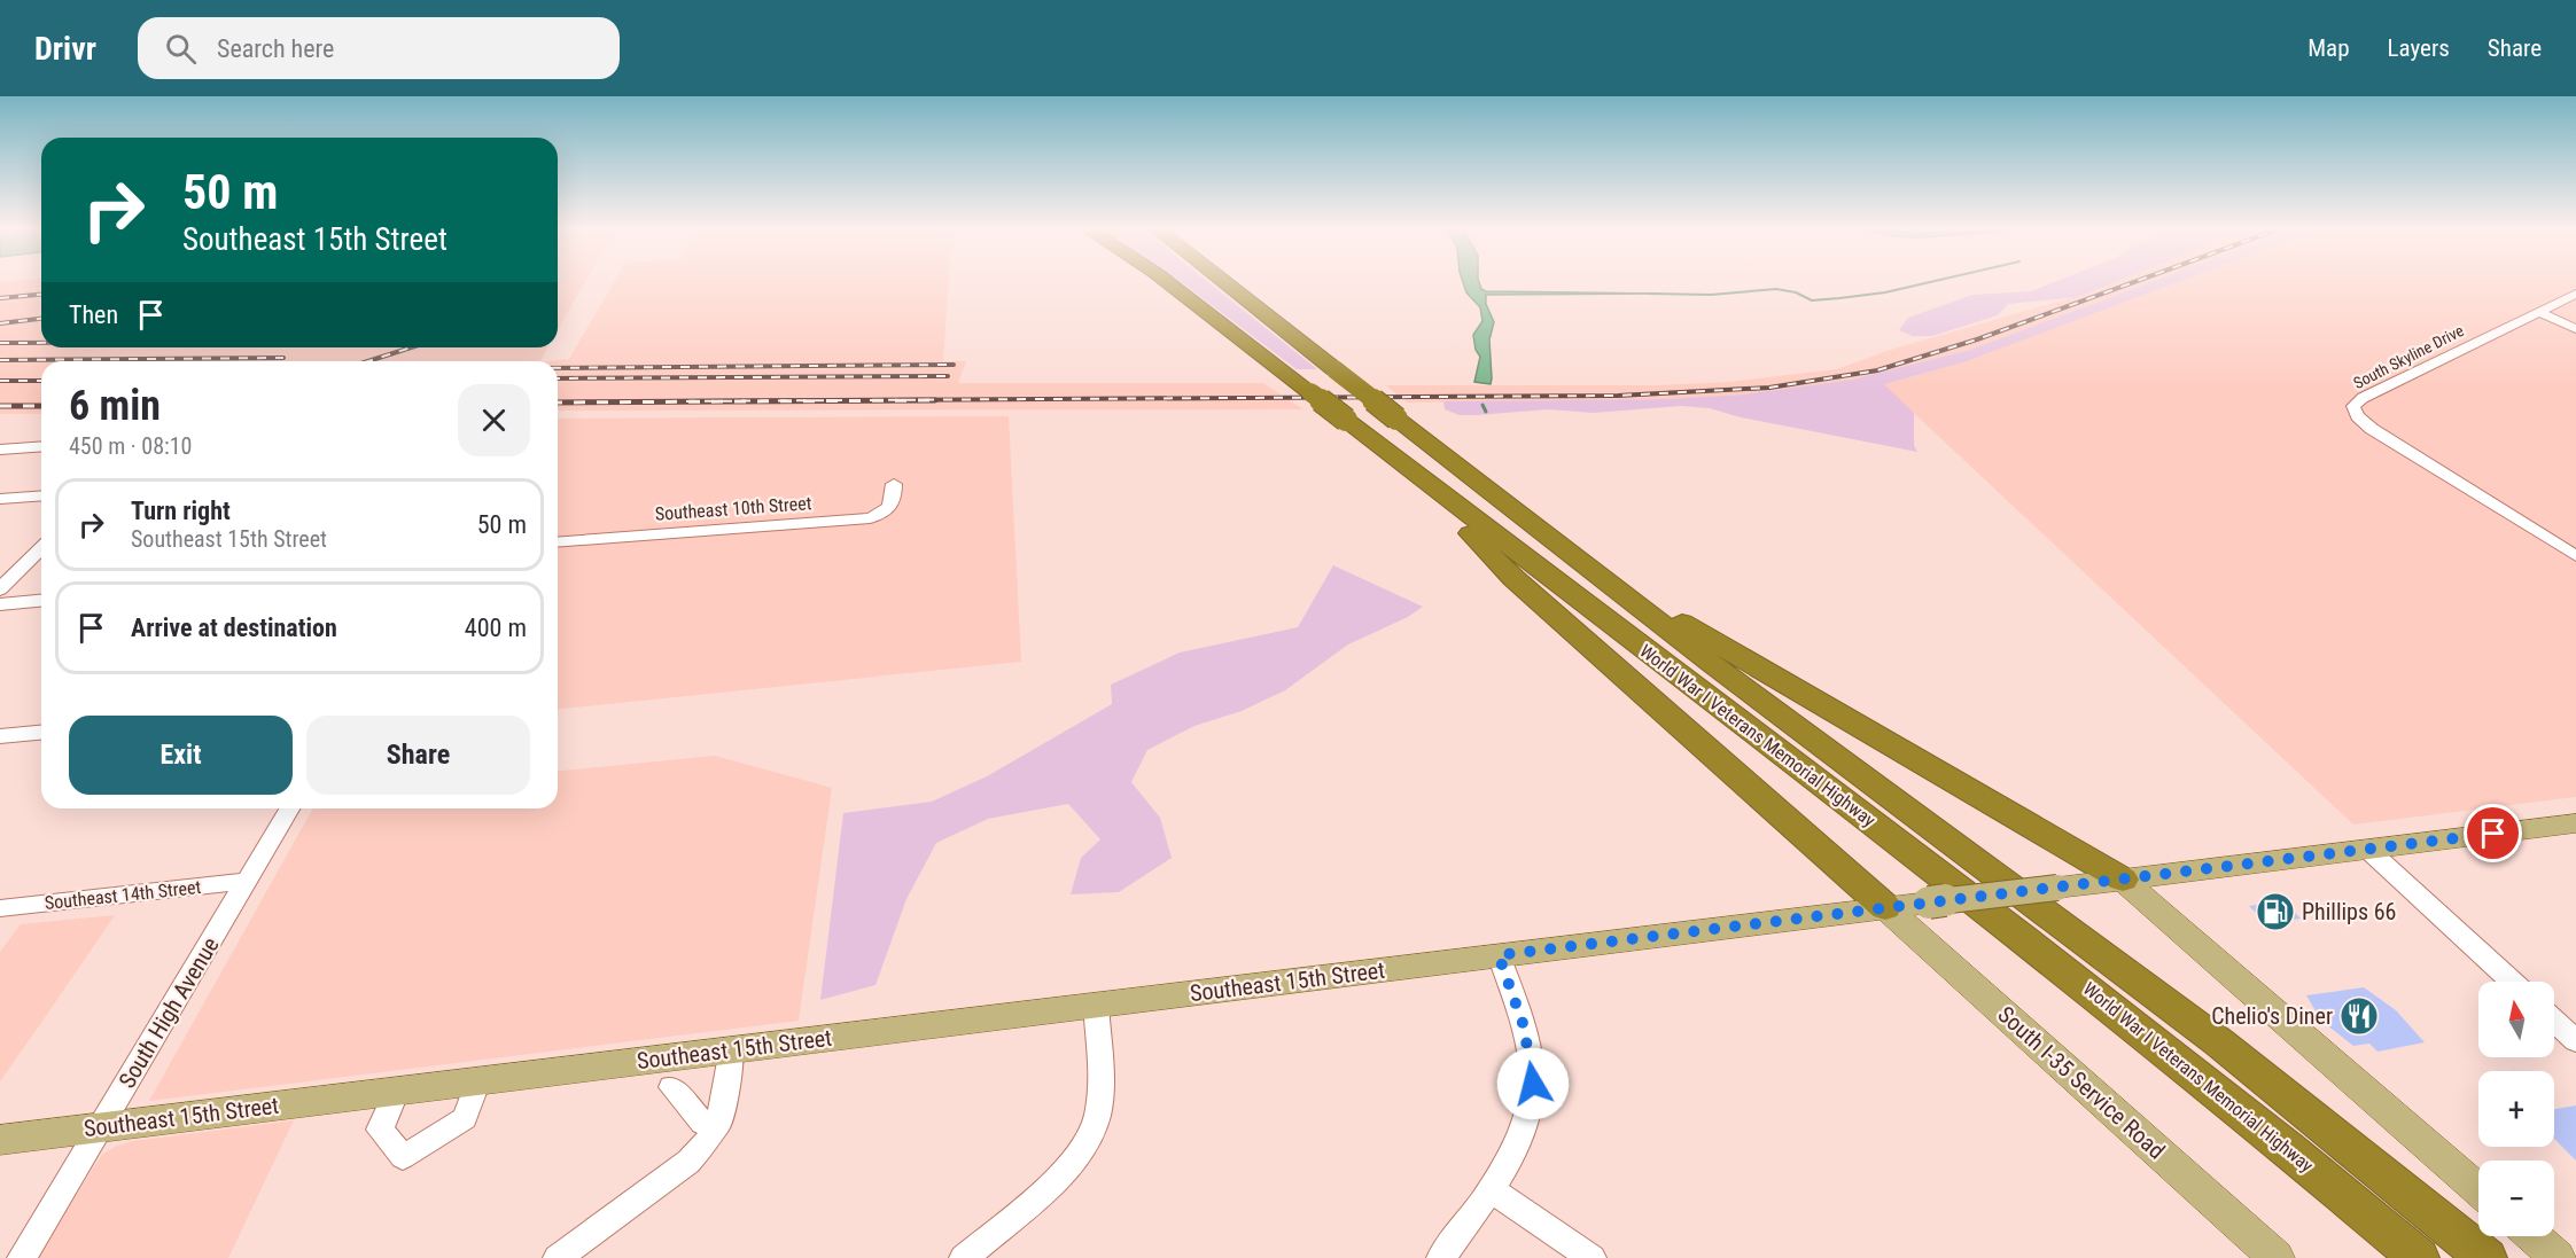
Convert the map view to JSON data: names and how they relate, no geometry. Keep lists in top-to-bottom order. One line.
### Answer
{"streets":{"highway":["World War I Veterans Memorial Highway"],"main road":["Southeast 15th Street","South I-35 Service Road"],"street":["South Skyline Drive","Southeast 10th Street","Southeast 14th Street","South High Avenue"]},"crossings":[["Southeast 14th Street","South High Avenue"],["Southeast 15th Street","South High Avenue"],["Southeast 15th Street","South I-35 Service Road"]],"places":{"fuel station":["Phillips 66"],"restaurant":["Chelio's Diner"]},"north":"top","page":{"header":"Drivr","search":"Search here","nav":["Map","Layers","Share"],"turn":["50 m","Southeast 15th Street"],"then":"Then","heading":["6 min","450 m · 08:10"],"list":[{"name":"Turn right","note":"Southeast 15th Street","value":"50 m"},{"name":"Arrive at destination","value":"400 m"}],"buttons":["Exit","Share"],"map_buttons":["+","−"]}}
